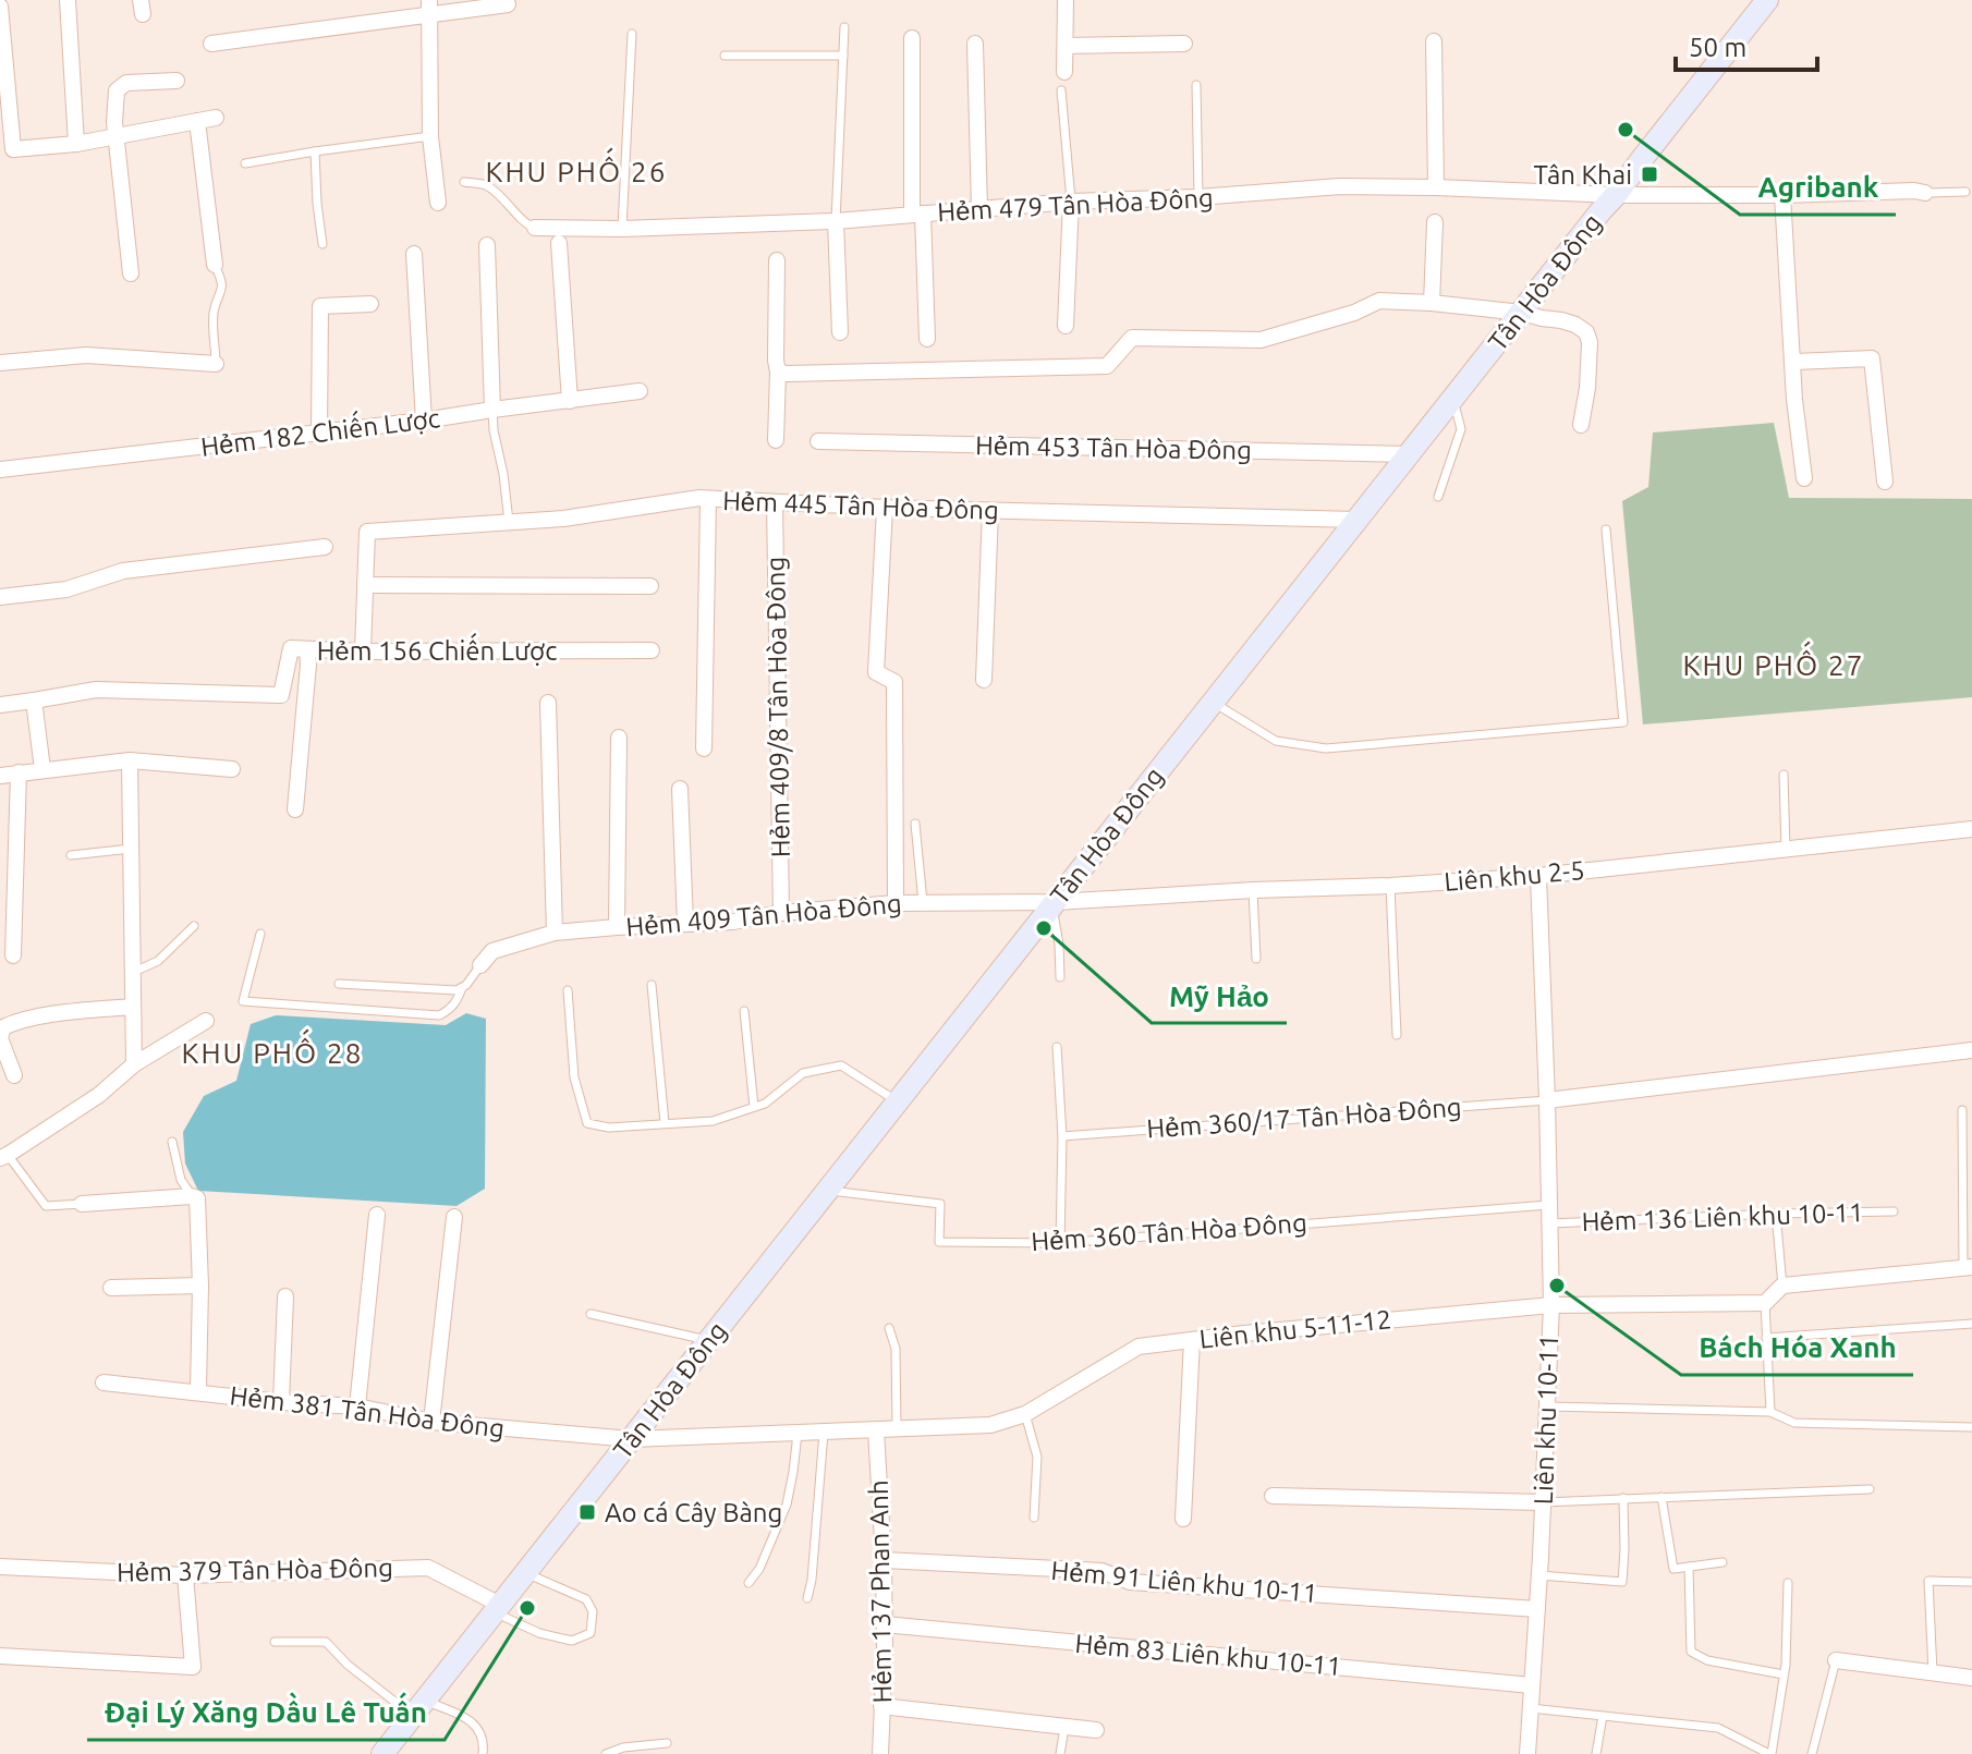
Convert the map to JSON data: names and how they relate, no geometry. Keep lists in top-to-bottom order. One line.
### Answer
{"streets":{"street":["Hẻm 479 Tân Hòa Đông","Tân Hòa Đông","Hẻm 182 Chiến Lược","Hẻm 453 Tân Hòa Đông","Hẻm 445 Tân Hòa Đông","Hẻm 156 Chiến Lược","Hẻm 409/8 Tân Hòa Đông","Liên khu 2-5","Hẻm 409 Tân Hòa Đông","Liên khu 5-11-12","Hẻm 381 Tân Hòa Đông","Liên khu 10-11","Hẻm 379 Tân Hòa Đông","Hẻm 91 Liên khu 10-11","Hẻm 137 Phan Anh","Hẻm 83 Liên khu 10-11"],"lane":["Hẻm 360/17 Tân Hòa Đông","Hẻm 136 Liên khu 10-11","Hẻm 360 Tân Hòa Đông"]},"crossings":[["Hẻm 479 Tân Hòa Đông","Tân Hòa Đông"],["Tân Hòa Đông","Hẻm 453 Tân Hòa Đông"],["Tân Hòa Đông","Hẻm 445 Tân Hòa Đông"],["Tân Hòa Đông","Liên khu 2-5"],["Tân Hòa Đông","Hẻm 409 Tân Hòa Đông"],["Tân Hòa Đông","Hẻm 360 Tân Hòa Đông"],["Tân Hòa Đông","Liên khu 5-11-12"],["Tân Hòa Đông","Hẻm 381 Tân Hòa Đông"],["Tân Hòa Đông","Hẻm 379 Tân Hòa Đông"],["Hẻm 445 Tân Hòa Đông","Hẻm 409/8 Tân Hòa Đông"],["Hẻm 409/8 Tân Hòa Đông","Hẻm 409 Tân Hòa Đông"],["Liên khu 2-5","Hẻm 409 Tân Hòa Đông"],["Liên khu 2-5","Liên khu 10-11"],["Hẻm 360/17 Tân Hòa Đông","Liên khu 10-11"],["Hẻm 136 Liên khu 10-11","Liên khu 10-11"],["Hẻm 360 Tân Hòa Đông","Liên khu 10-11"],["Liên khu 5-11-12","Hẻm 381 Tân Hòa Đông"],["Liên khu 5-11-12","Liên khu 10-11"],["Liên khu 5-11-12","Hẻm 137 Phan Anh"],["Liên khu 10-11","Hẻm 91 Liên khu 10-11"],["Liên khu 10-11","Hẻm 83 Liên khu 10-11"],["Hẻm 91 Liên khu 10-11","Hẻm 137 Phan Anh"],["Hẻm 137 Phan Anh","Hẻm 83 Liên khu 10-11"]],"districts":["KHU PHỐ 26","KHU PHỐ 27","KHU PHỐ 28"],"places":{"other":["Agribank","Mỹ Hảo","Bách Hóa Xanh","Đại Lý Xăng Dầu Lê Tuấn"],"transit":["Tân Khai","Ao cá Cây Bàng"]},"scale_bar":"50 m"}
